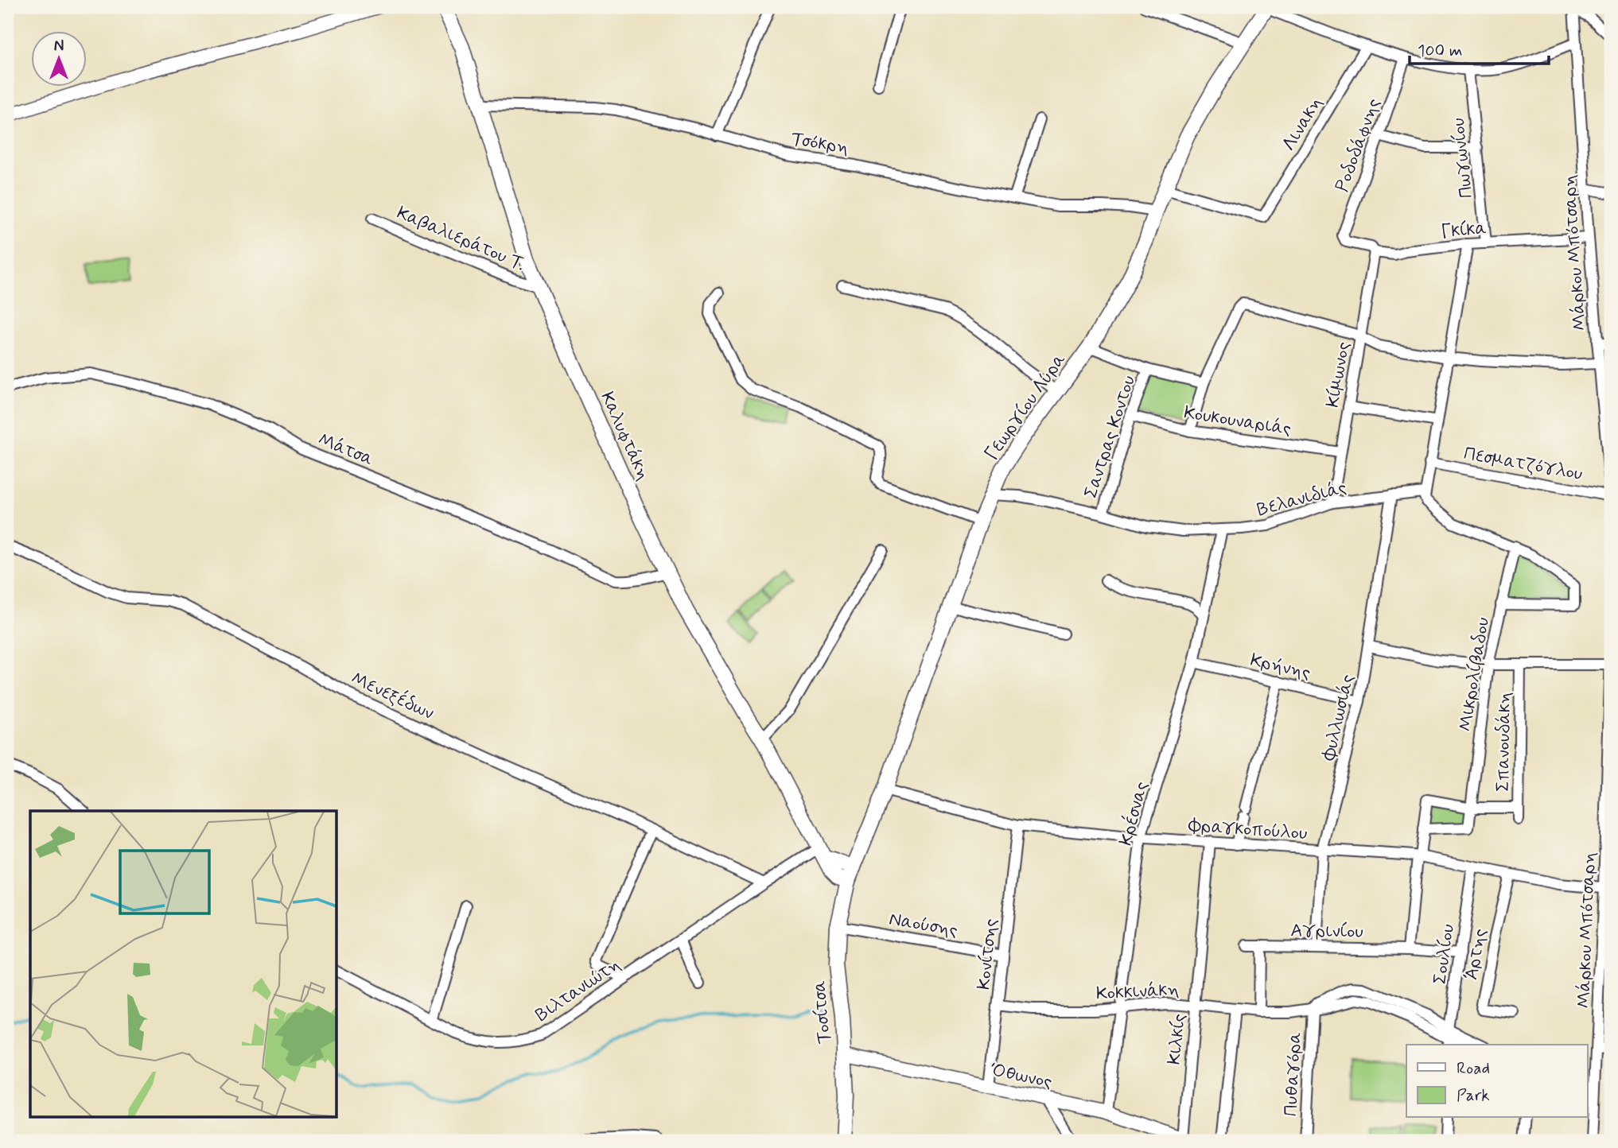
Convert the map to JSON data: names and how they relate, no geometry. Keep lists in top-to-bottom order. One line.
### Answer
{"streets":{"main road":["Γεωργίου Λύρα","Καλυφτάκη","Τοσίτσα"],"street":["Λινακη","Τσόκρη","Ροδοδάφνης","Πωγωνίου","Γκίκα","Καβαλιεράτου Τ.","Μάρκου Μπότσαρη","Κίμωνος","Κουκουναριάς","Σαντρας Κοντου","Μάτσα","Πεσματζόγλου","Βελανιδιάς","Κρήνης","Μικρολίβαδου","Μενεξέδων","Φυλλωσιάς","Σπανουδάκη","Κρέσνας","Φραγκοπούλου","Ναούσης","Αγρινίου","Κονίτσης","Σουλίου","Άρτης","Βιλτανιώτη","Κοκκινάκη","Κιλκίς","Πυθαγόρα","Όθωνος"]},"crossings":[["Λινακη","Γεωργίου Λύρα"],["Τσόκρη","Γεωργίου Λύρα"],["Τσόκρη","Καλυφτάκη"],["Ροδοδάφνης","Γκίκα"],["Πωγωνίου","Γκίκα"],["Γκίκα","Μάρκου Μπότσαρη"],["Γκίκα","Κίμωνος"],["Καβαλιεράτου Τ.","Καλυφτάκη"],["Μάρκου Μπότσαρη","Πεσματζόγλου"],["Μάρκου Μπότσαρη","Φραγκοπούλου"],["Κίμωνος","Κουκουναριάς"],["Κίμωνος","Βελανιδιάς"],["Γεωργίου Λύρα","Καλυφτάκη"],["Γεωργίου Λύρα","Βελανιδιάς"],["Γεωργίου Λύρα","Φραγκοπούλου"],["Γεωργίου Λύρα","Τοσίτσα"],["Κουκουναριάς","Σαντρας Κοντου"],["Καλυφτάκη","Μάτσα"],["Καλυφτάκη","Βιλτανιώτη"],["Καλυφτάκη","Τοσίτσα"],["Σαντρας Κοντου","Βελανιδιάς"],["Βελανιδιάς","Φυλλωσιάς"],["Βελανιδιάς","Κρέσνας"],["Κρήνης","Φυλλωσιάς"],["Κρήνης","Κρέσνας"],["Μενεξέδων","Βιλτανιώτη"],["Φυλλωσιάς","Φραγκοπούλου"],["Φυλλωσιάς","Αγρινίου"],["Κρέσνας","Φραγκοπούλου"],["Κρέσνας","Κοκκινάκη"],["Κρέσνας","Όθωνος"],["Φραγκοπούλου","Κονίτσης"],["Φραγκοπούλου","Σουλίου"],["Φραγκοπούλου","Άρτης"],["Φραγκοπούλου","Κιλκίς"],["Ναούσης","Κονίτσης"],["Ναούσης","Τοσίτσα"],["Αγρινίου","Σουλίου"],["Κονίτσης","Κοκκινάκη"],["Κονίτσης","Όθωνος"],["Σουλίου","Κοκκινάκη"],["Κοκκινάκη","Κιλκίς"],["Κοκκινάκη","Πυθαγόρα"],["Τοσίτσα","Όθωνος"],["Κιλκίς","Όθωνος"]],"legend":["Road","Park"],"scale_bar":"100 m","north":"top"}
